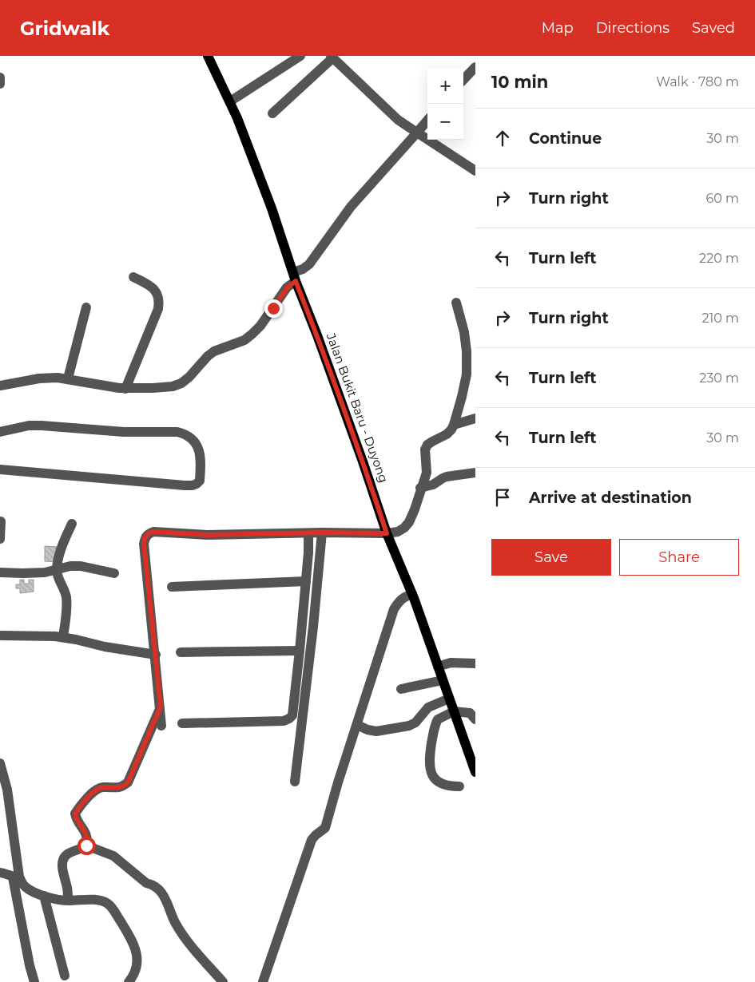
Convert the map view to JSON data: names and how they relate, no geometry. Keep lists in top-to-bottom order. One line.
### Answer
{"streets":{"main road":["Jalan Bukit Baru - Duyong"]},"page":{"header":"Gridwalk","nav":["Map","Directions","Saved"],"heading":["10 min","Walk · 780 m"],"map_buttons":["+","−"],"list":[["Continue","30 m"],["Turn right","60 m"],["Turn left","220 m"],["Turn right","210 m"],["Turn left","230 m"],["Turn left","30 m"],"Arrive at destination"],"buttons":["Save","Share"]}}
